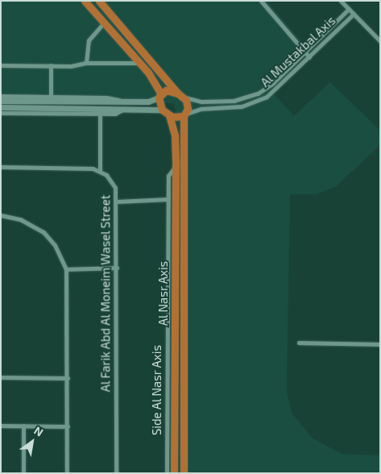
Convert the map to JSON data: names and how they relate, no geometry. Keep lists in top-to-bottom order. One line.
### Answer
{"streets":{"highway":["Al Nasr Axis"],"street":["Al Mustakbal Axis","Al Farik Abd Al Moneim Wasel Street","Side Al Nasr Axis"]},"crossings":[["Al Mustakbal Axis","Al Nasr Axis"],["Al Nasr Axis","Side Al Nasr Axis"]],"north":"top right"}
